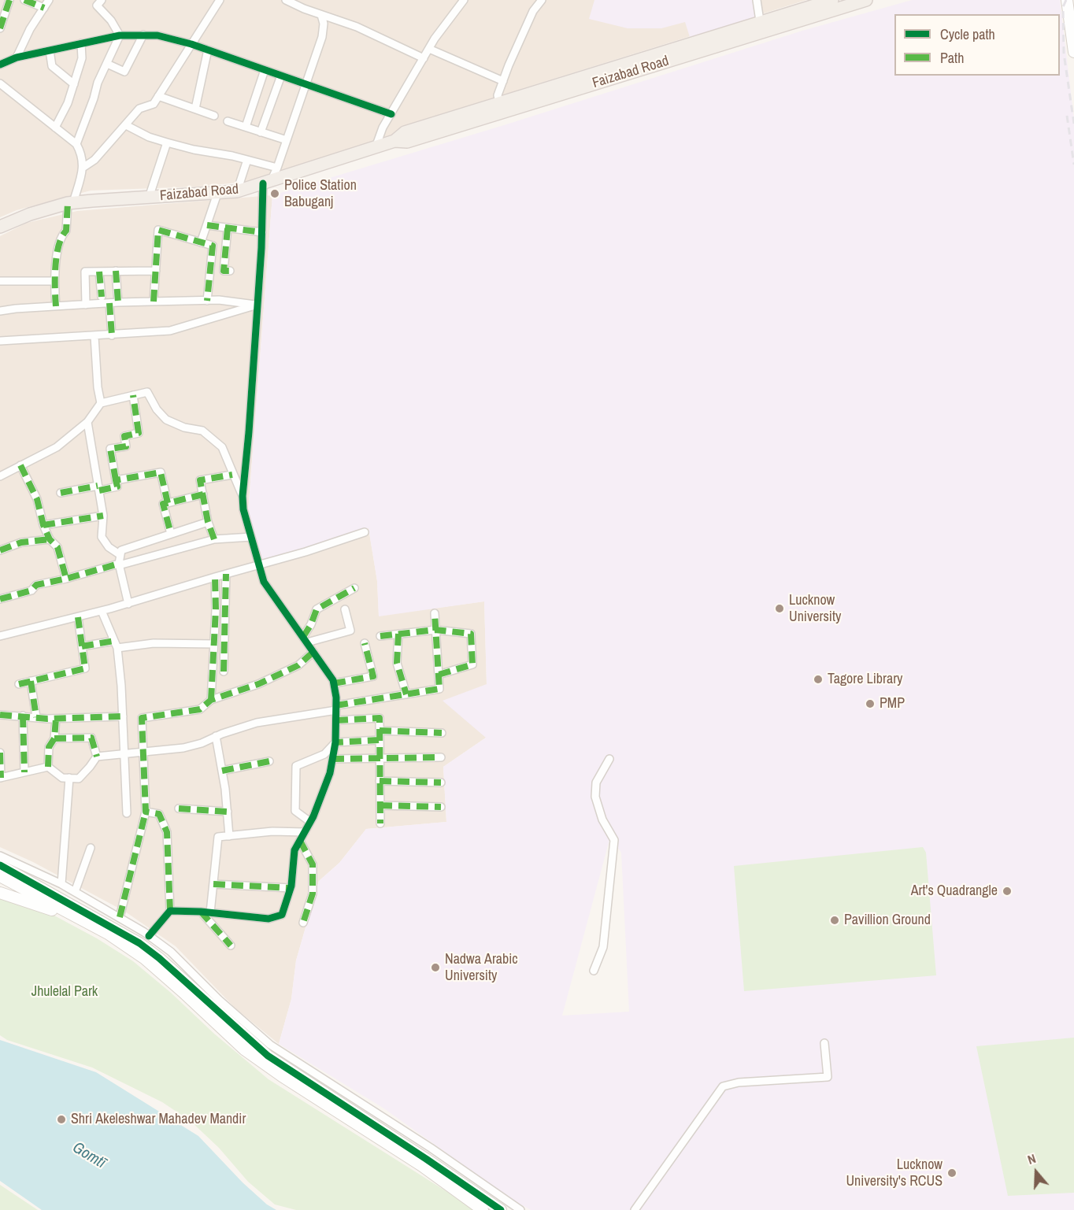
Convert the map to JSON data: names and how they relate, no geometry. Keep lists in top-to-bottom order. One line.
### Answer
{"streets":{"main road":["Faizabad Road"]},"water":["Gomtī"],"parks":["Jhulelal Park"],"places":["Police Station Babuganj","Lucknow University","Tagore Library","PMP","Art's Quadrangle","Pavillion Ground","Nadwa Arabic University","Shri Akeleshwar Mahadev Mandir","Lucknow University's RCUS"],"legend":["Cycle path","Path"],"north":"top"}
